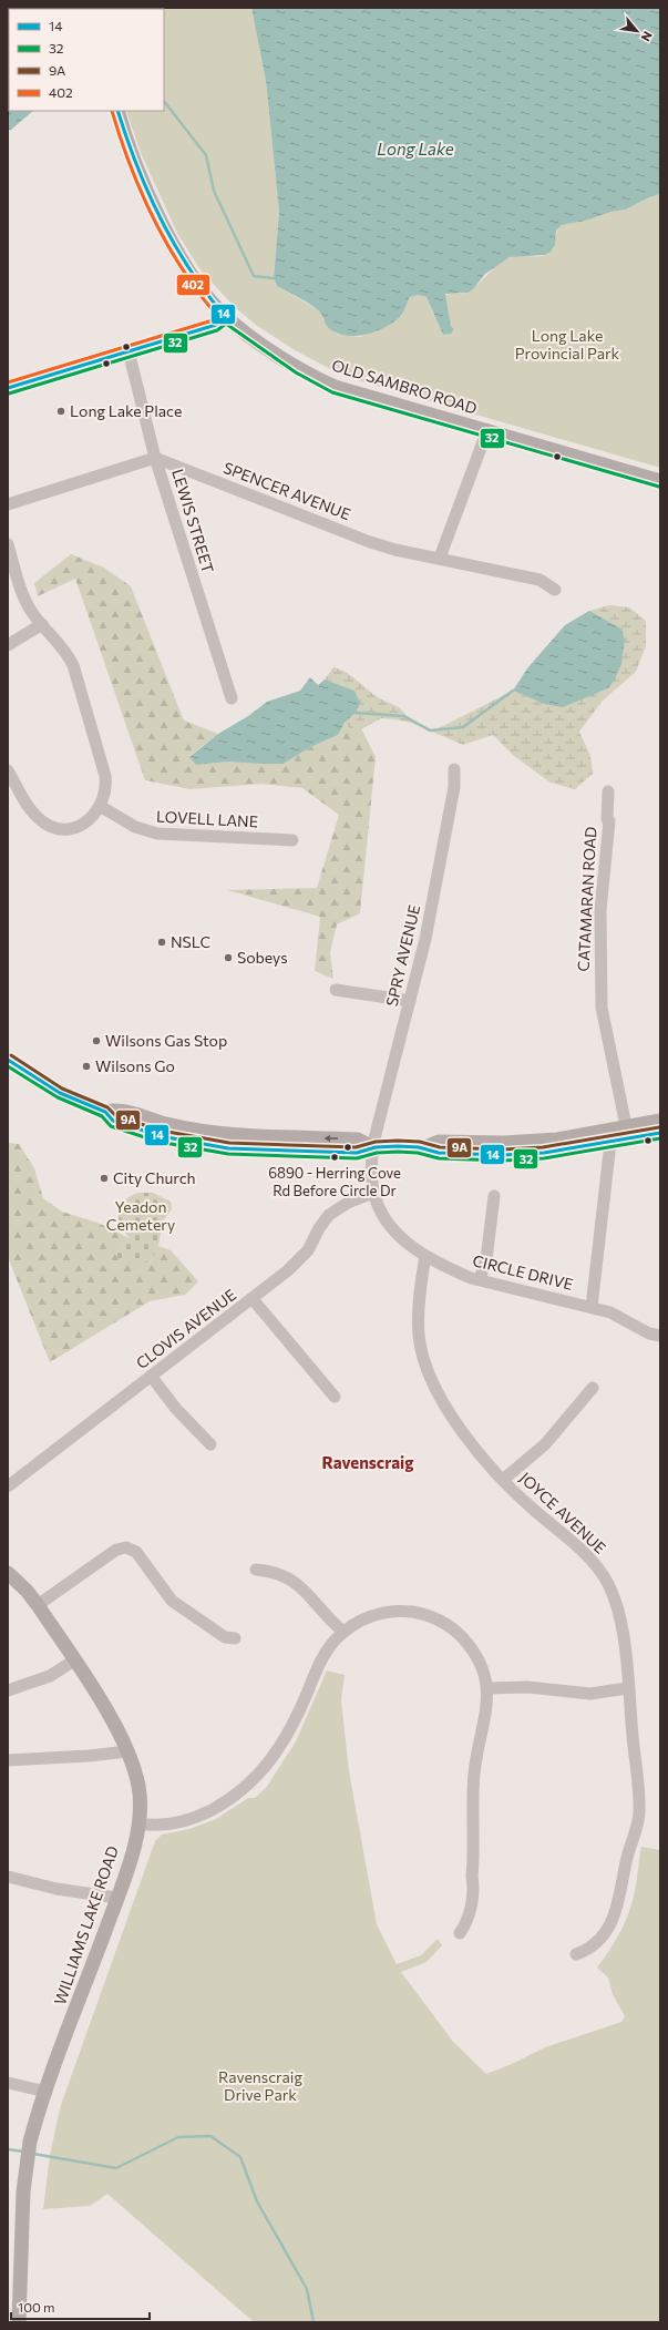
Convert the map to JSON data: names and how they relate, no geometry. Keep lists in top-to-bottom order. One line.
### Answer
{"streets":{"main road":["OLD SAMBRO ROAD","WILLIAMS LAKE ROAD"],"street":["SPENCER AVENUE","LEWIS STREET","LOVELL LANE","CATAMARAN ROAD","SPRY AVENUE","CIRCLE DRIVE","CLOVIS AVENUE","JOYCE AVENUE"]},"crossings":[["SPENCER AVENUE","LEWIS STREET"],["SPRY AVENUE","CIRCLE DRIVE"],["CIRCLE DRIVE","CLOVIS AVENUE"],["CIRCLE DRIVE","JOYCE AVENUE"]],"districts":["Ravenscraig"],"water":["Long Lake"],"parks":["Long Lake Provincial Park","Yeadon Cemetery","Ravenscraig Drive Park"],"places":["Long Lake Place","NSLC","Sobeys","Wilsons Gas Stop","Wilsons Go","6890 - Herring Cove Rd Before Circle Dr","City Church"],"lines":["transit line 14","transit line 402","transit line 32","transit line 9A"],"legend":["14","32","9A","402"],"scale_bar":"100 m","north":"bottom right"}
